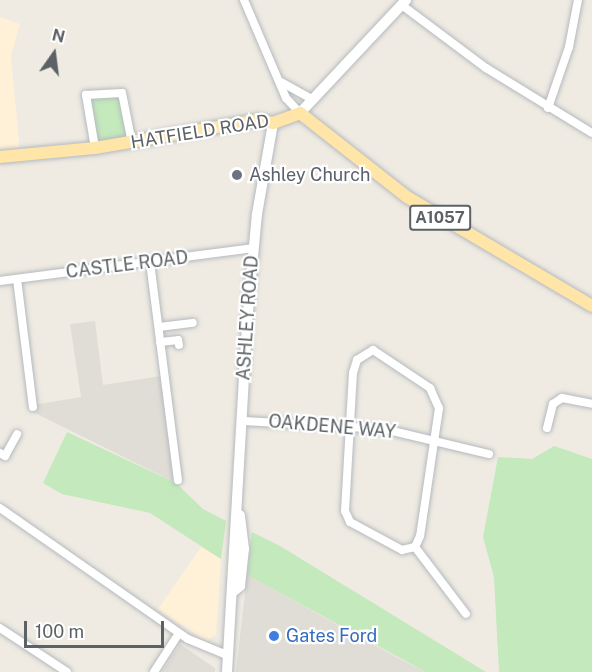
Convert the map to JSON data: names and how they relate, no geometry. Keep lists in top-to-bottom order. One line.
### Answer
{"streets":{"main road":["HATFIELD ROAD","A1057"],"street":["CASTLE ROAD","ASHLEY ROAD","OAKDENE WAY"]},"crossings":[["HATFIELD ROAD","A1057"],["HATFIELD ROAD","ASHLEY ROAD"],["CASTLE ROAD","ASHLEY ROAD"],["ASHLEY ROAD","OAKDENE WAY"]],"places":["Ashley Church","Gates Ford"],"scale_bar":"100 m","north":"top"}
